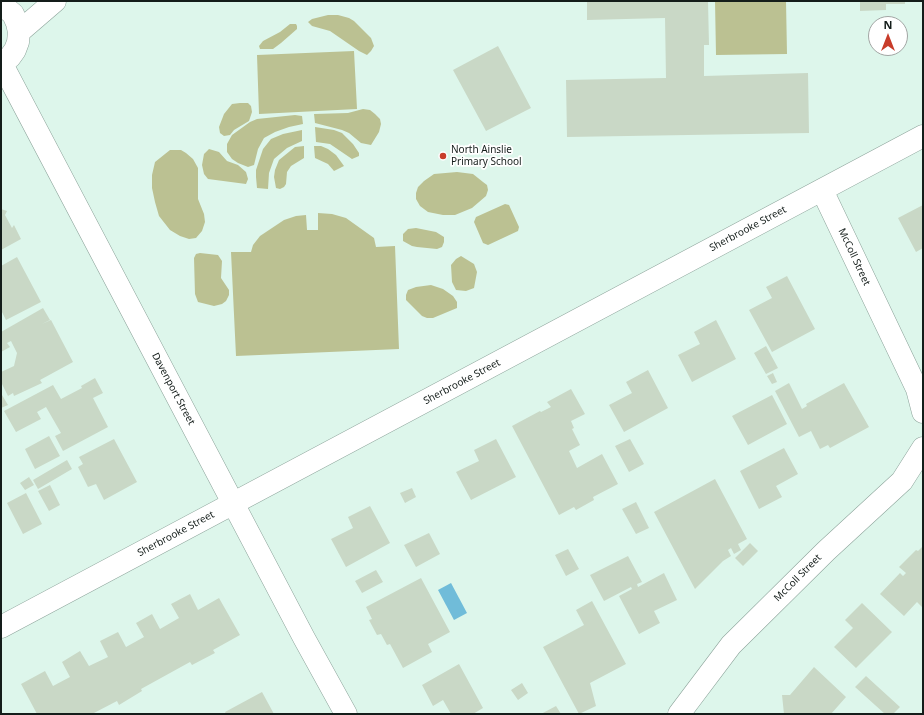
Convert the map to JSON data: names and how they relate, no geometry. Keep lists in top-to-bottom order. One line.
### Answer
{"streets":{"street":["Sherbrooke Street","McColl Street","Davenport Street"]},"crossings":[["Sherbrooke Street","McColl Street"],["Sherbrooke Street","Davenport Street"]],"places":["North Ainslie Primary School"],"north":"top"}
